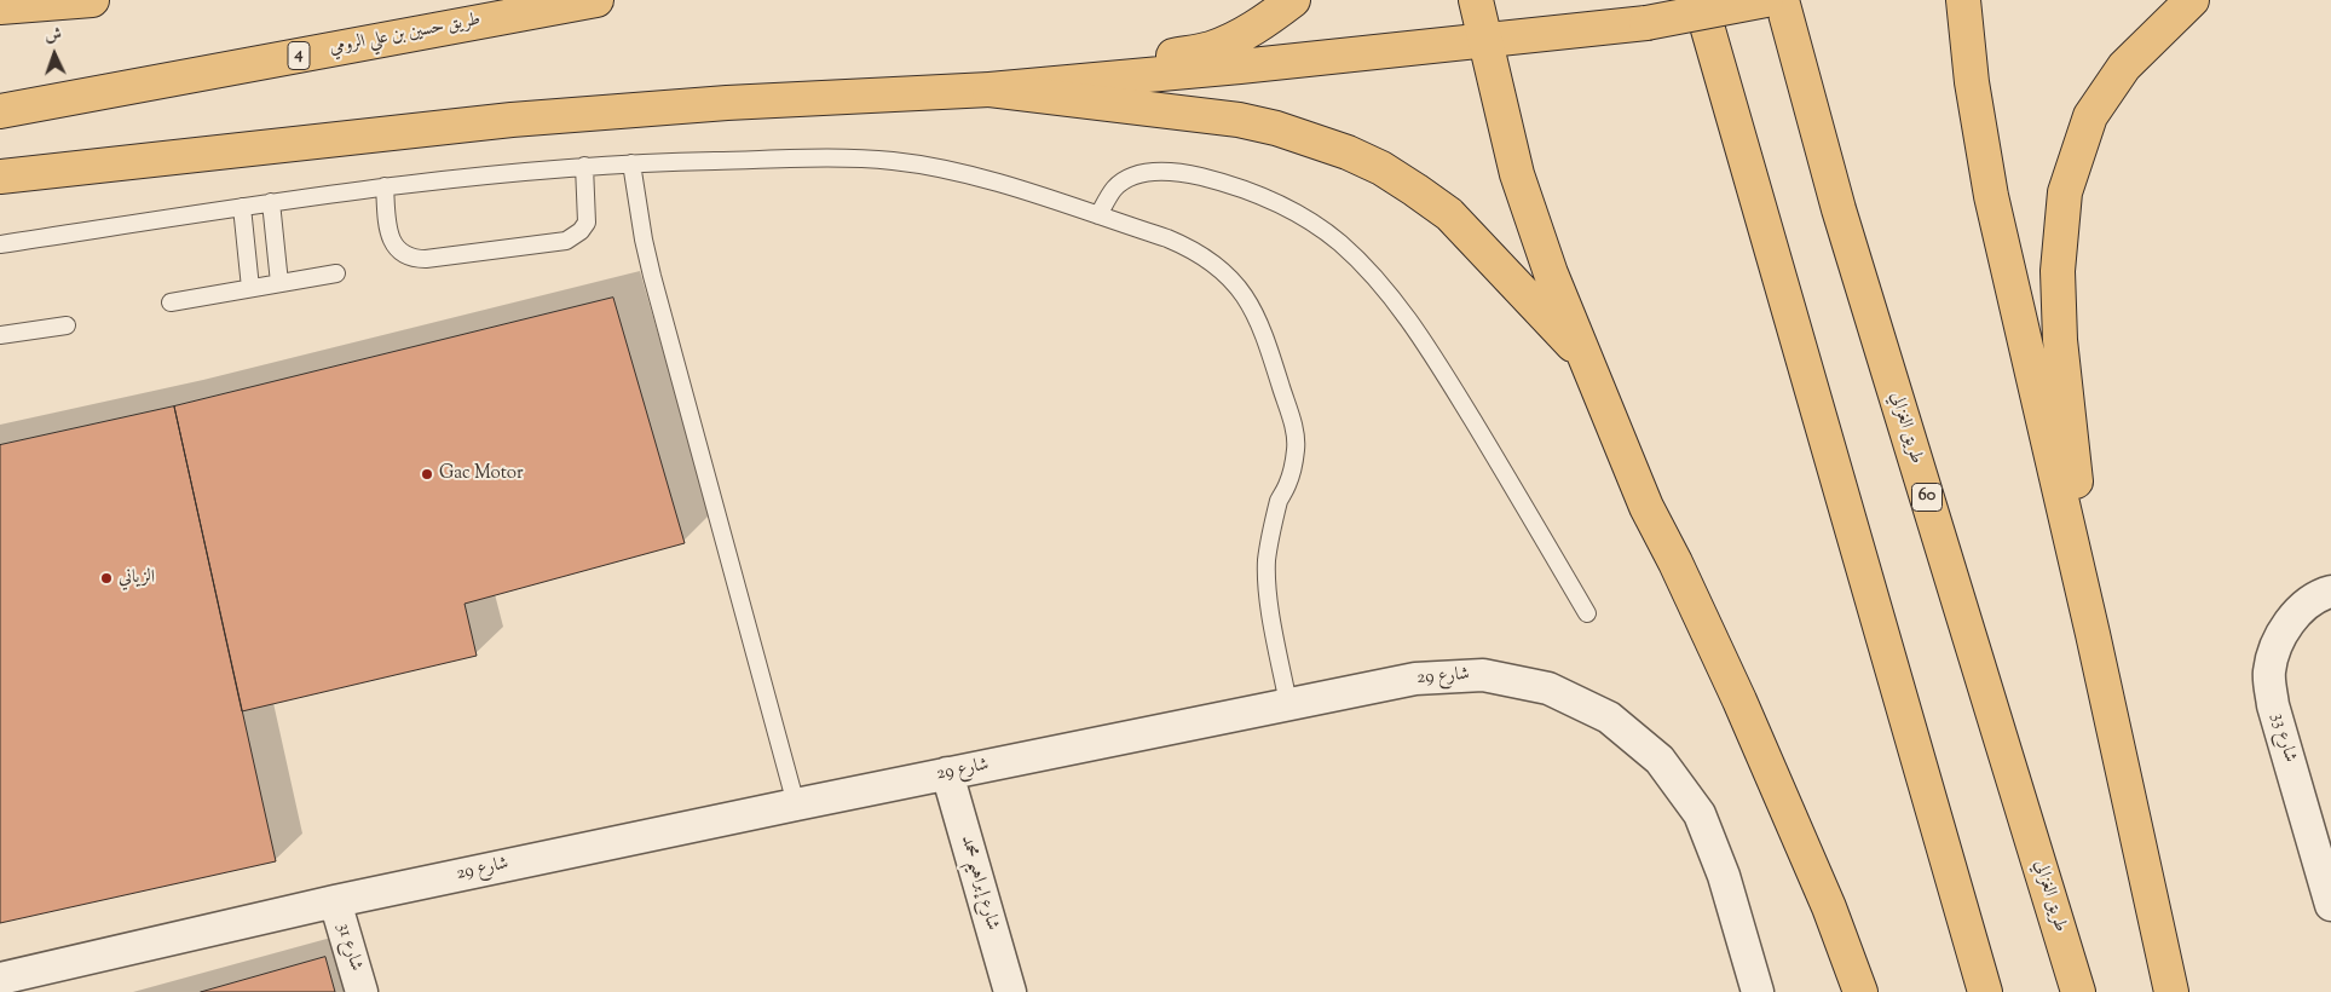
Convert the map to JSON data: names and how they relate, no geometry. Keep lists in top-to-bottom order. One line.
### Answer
{"streets":{"highway":["طريق حسين بن علي الرومي","4","طريق الغزالي","60"],"street":["شارع 29","شارع 33","شارع إبراهيم محمد","شارع 31"]},"crossings":[["شارع 29","شارع إبراهيم محمد"],["شارع 29","شارع 31"]],"places":["Gac Motor","الزياني"],"north":"top"}
